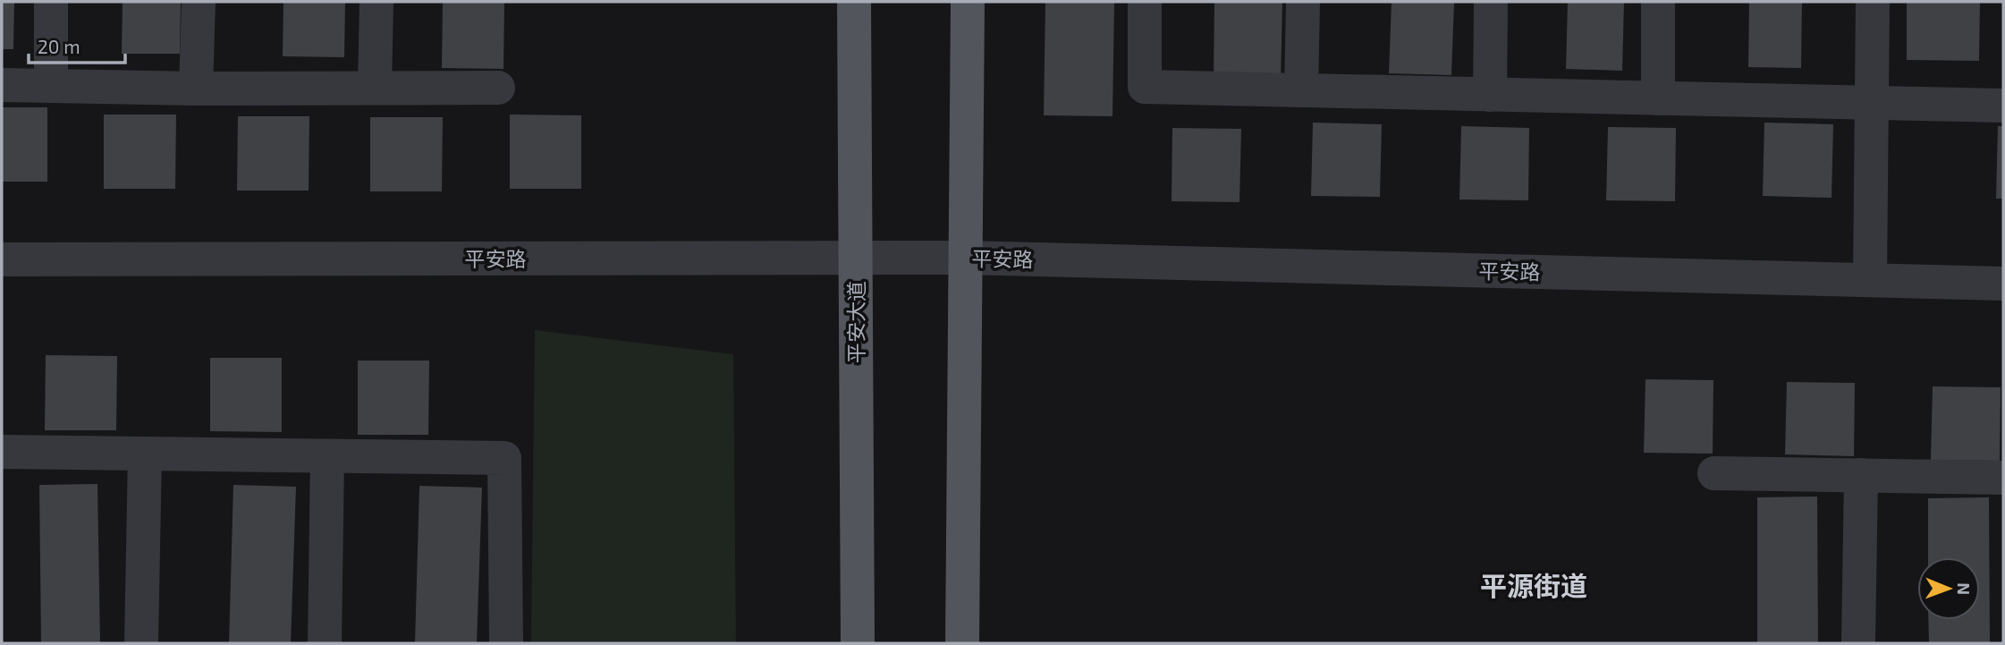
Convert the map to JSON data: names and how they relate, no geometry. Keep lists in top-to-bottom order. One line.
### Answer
{"streets":{"main road":["平安大道"],"street":["平安路"]},"crossings":[["平安路","平安大道"]],"districts":["平源街道"],"scale_bar":"20 m","north":"right"}
